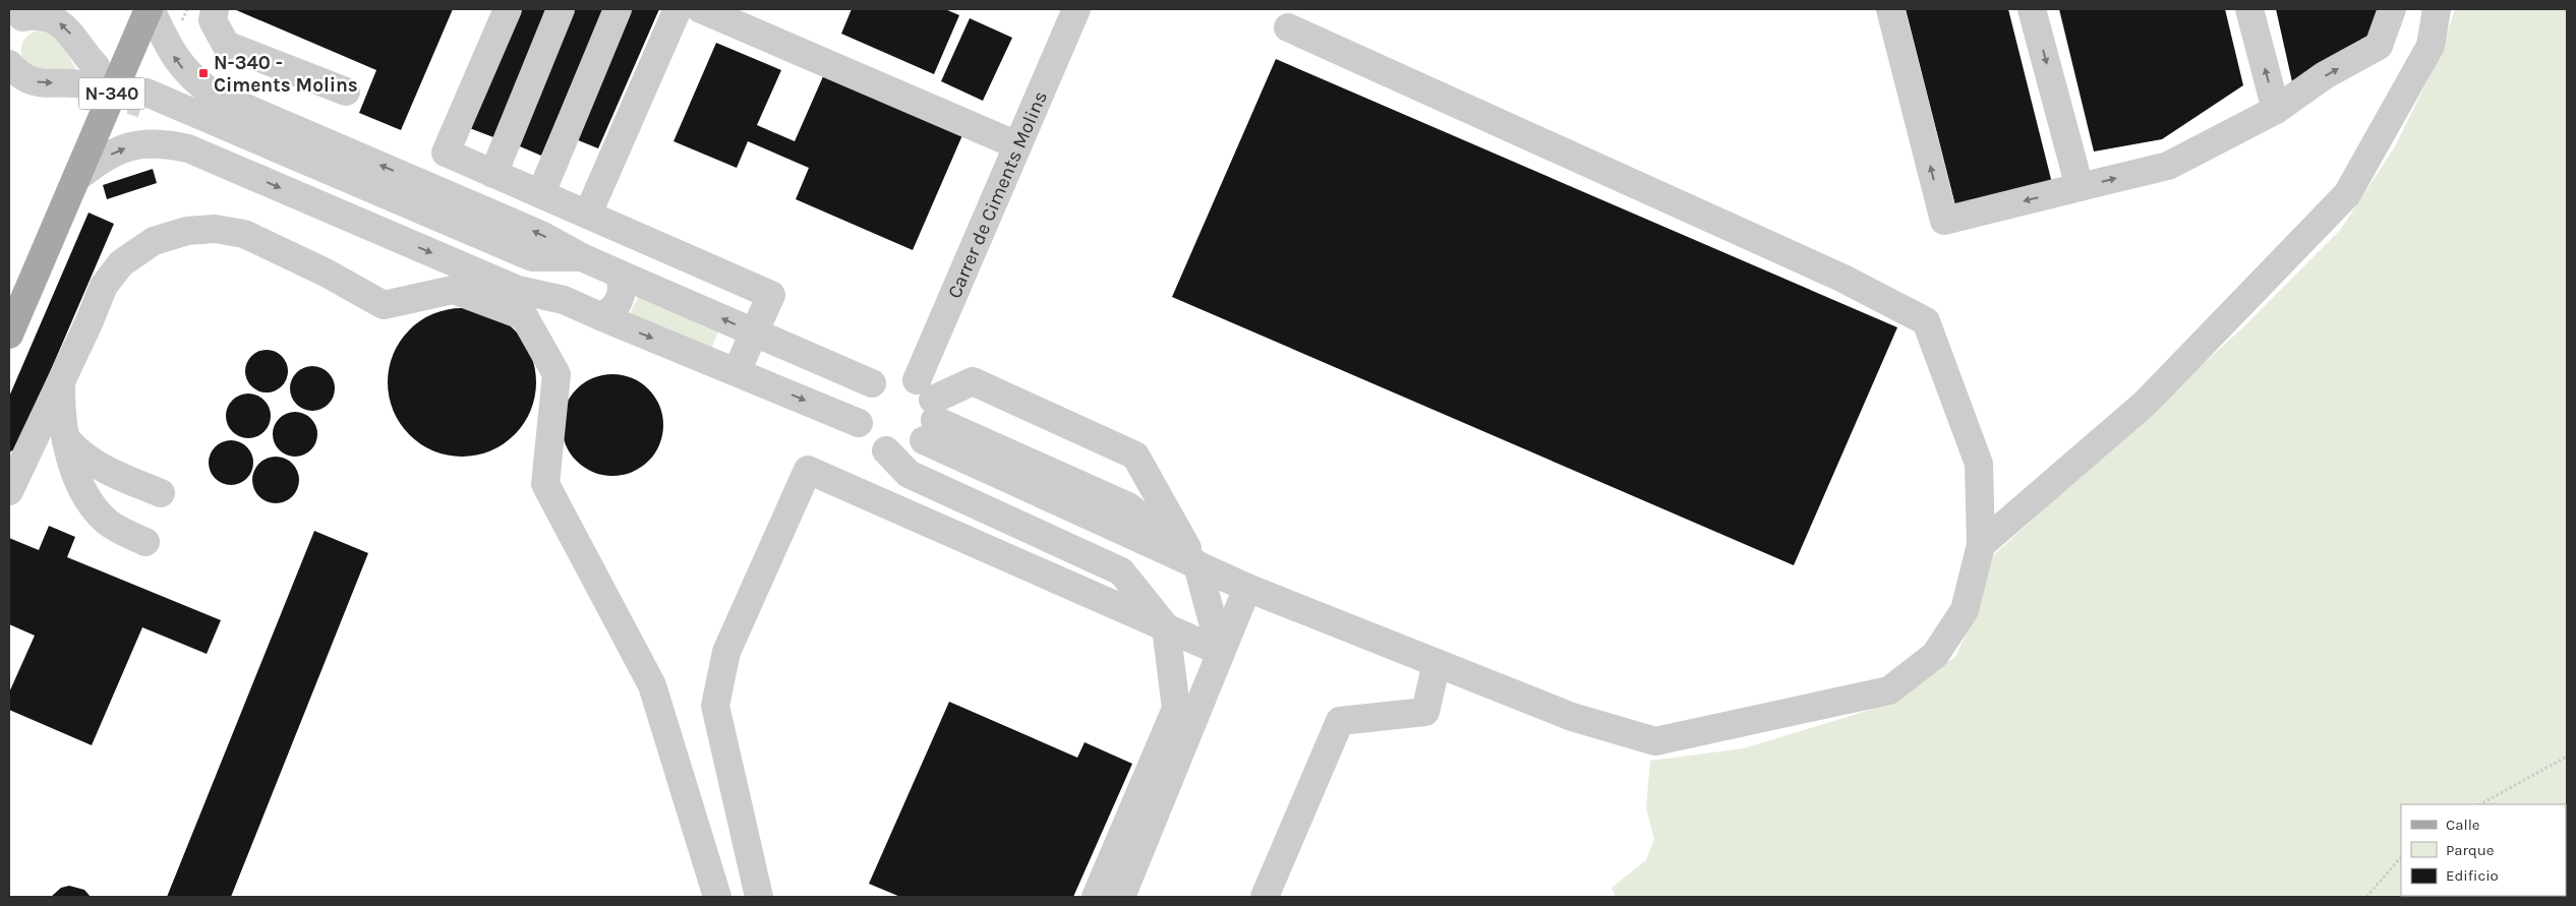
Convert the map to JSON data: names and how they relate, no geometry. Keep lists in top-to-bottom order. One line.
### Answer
{"streets":{"main road":["N-340"],"street":["Carrer de Ciments Molins"]},"places":{"transit":["N-340 - Ciments Molins"]},"legend":["Calle","Parque","Edificio"]}
